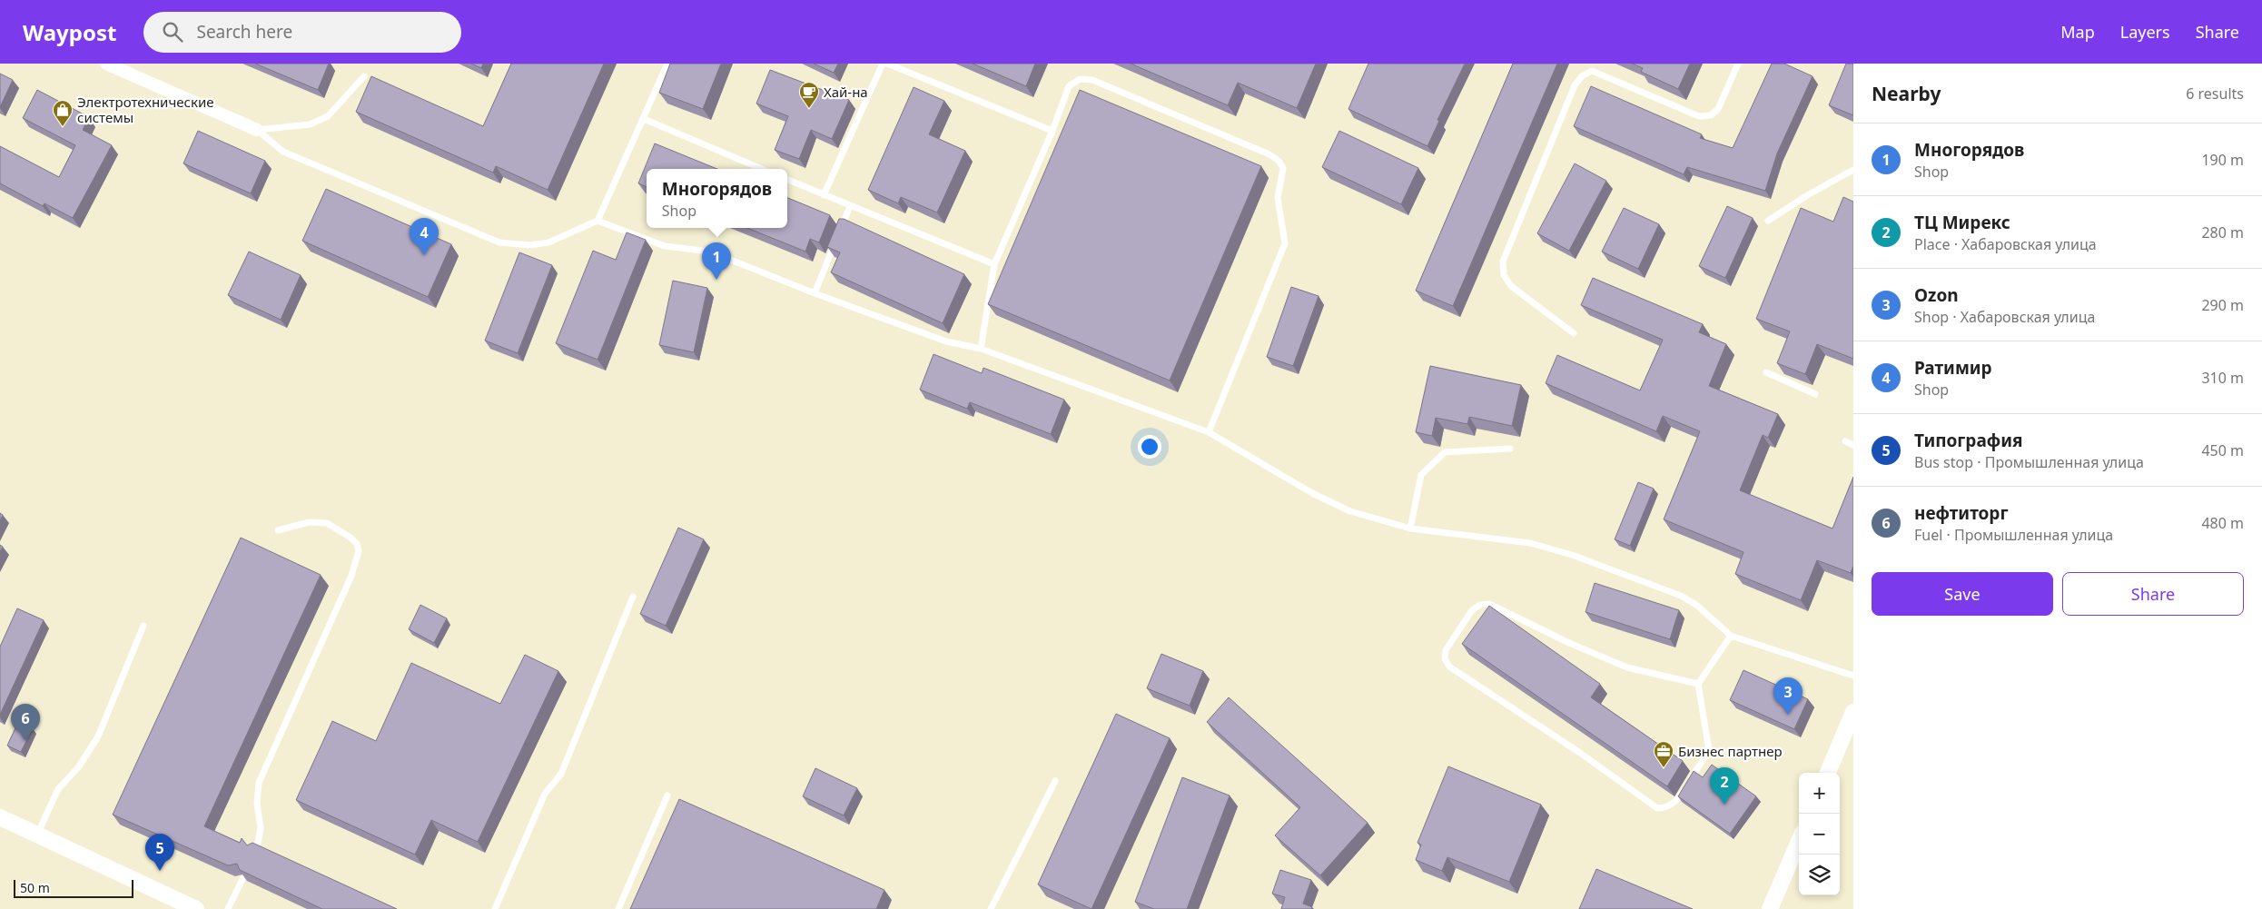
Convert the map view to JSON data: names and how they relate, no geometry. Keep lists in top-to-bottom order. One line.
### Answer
{"places":{"cafe":["Хай-на"],"shop":["Электротехнические системы"],"office":["Бизнес партнер"]},"scale_bar":"50 m","page":{"header":"Waypost","search":"Search here","nav":["Map","Layers","Share"],"heading":["Nearby","6 results"],"list":[{"mark":"1","name":"Многорядов","note":"Shop","value":"190 m"},{"mark":"2","name":"ТЦ Мирекс","note":"Place · Хабаровская улица","value":"280 m"},{"mark":"3","name":"Ozon","note":"Shop · Хабаровская улица","value":"290 m"},{"mark":"4","name":"Ратимир","note":"Shop","value":"310 m"},{"mark":"5","name":"Типография","note":"Bus stop · Промышленная улица","value":"450 m"},{"mark":"6","name":"нефтиторг","note":"Fuel · Промышленная улица","value":"480 m"}],"popup":["Многорядов","Shop"],"pins":["4","1","3","6","2","5"],"buttons":["Save","Share"],"map_buttons":["+","−"],"scale":"50 m"}}
